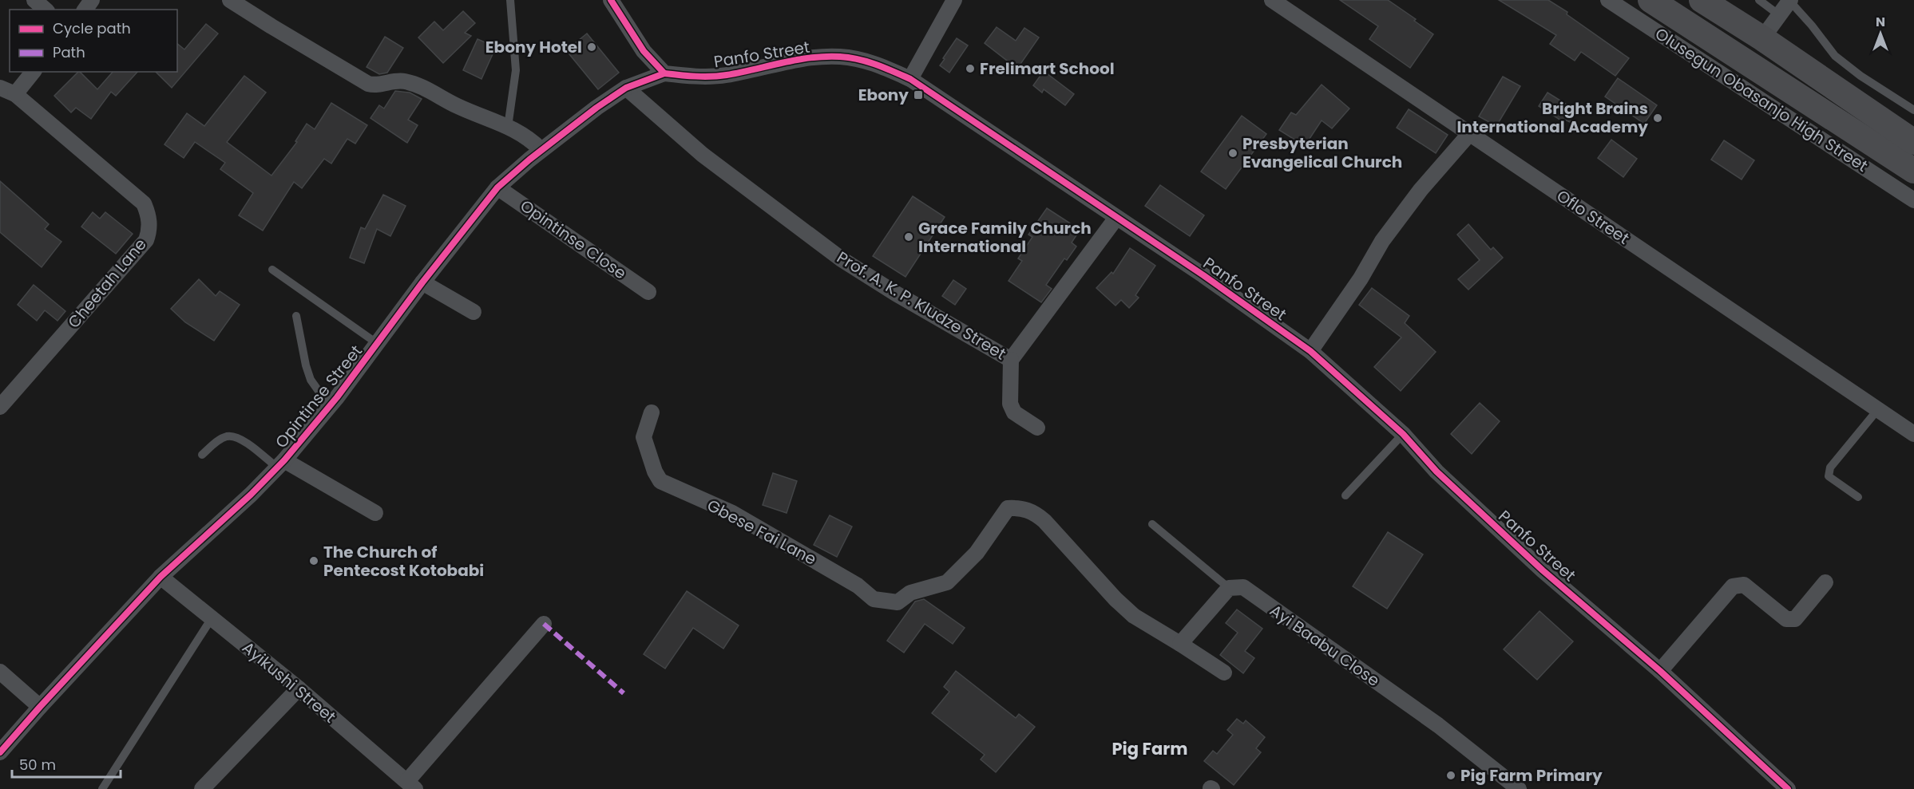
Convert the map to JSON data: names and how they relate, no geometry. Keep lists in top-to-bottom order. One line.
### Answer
{"streets":{"main road":["Olusegun Obasanjo High Street"],"street":["Panfo Street","Oflo Street","Opintinse Close","Cheetah Lane","Prof. A. K. P. Kludze Street","Opintinse Street","Gbese Fai Lane","Ayi Baabu Close","Ayikushi Street"]},"crossings":[["Panfo Street","Prof. A. K. P. Kludze Street"],["Panfo Street","Opintinse Street"],["Opintinse Close","Opintinse Street"],["Prof. A. K. P. Kludze Street","Opintinse Street"],["Opintinse Street","Ayikushi Street"]],"districts":["Pig Farm"],"places":{"other":["Ebony Hotel","Frelimart School","Bright Brains International Academy","Presbyterian Evangelical Church","Grace Family Church International","The Church of Pentecost Kotobabi","Pig Farm Primary"],"transit":["Ebony"]},"legend":["Cycle path","Path"],"scale_bar":"50 m","north":"top"}
